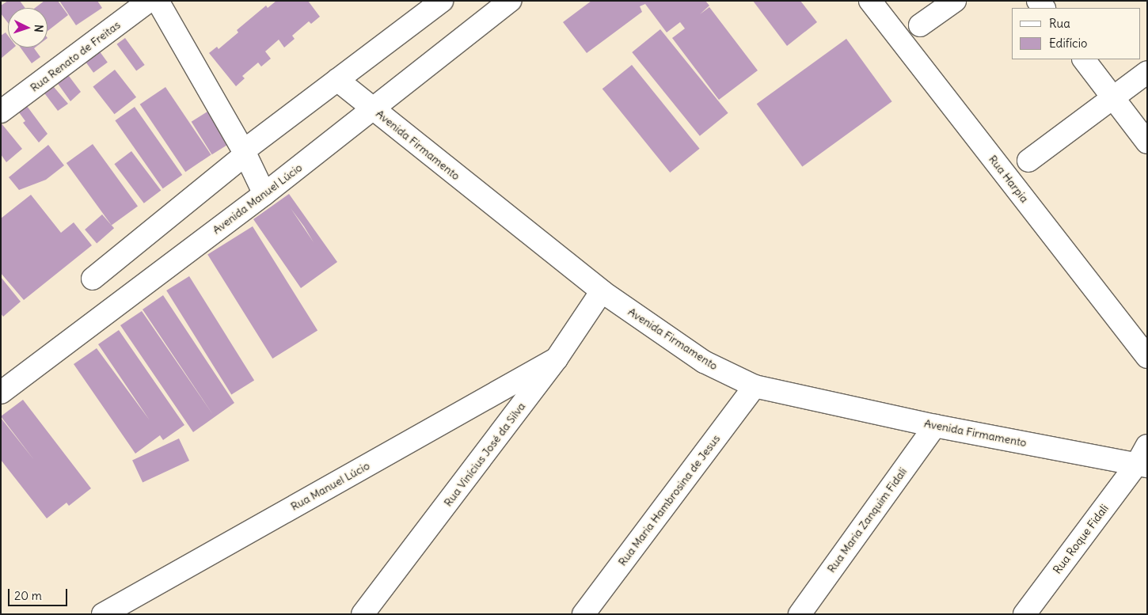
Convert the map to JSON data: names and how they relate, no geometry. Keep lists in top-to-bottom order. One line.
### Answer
{"streets":{"street":["Rua Renato de Freitas","Avenida Firmamento","Rua Harpia","Avenida Manuel Lúcio","Rua Vinícius José da Silva","Rua Manuel Lúcio","Rua Maria Hambrosina de Jesus","Rua Maria Zanquim Fidali","Rua Roque Fidali"]},"crossings":[["Avenida Firmamento","Avenida Manuel Lúcio"],["Avenida Firmamento","Rua Vinícius José da Silva"],["Avenida Firmamento","Rua Maria Hambrosina de Jesus"],["Avenida Firmamento","Rua Maria Zanquim Fidali"],["Avenida Firmamento","Rua Roque Fidali"],["Rua Vinícius José da Silva","Rua Manuel Lúcio"]],"legend":["Rua","Edifício"],"scale_bar":"20 m","north":"right"}
